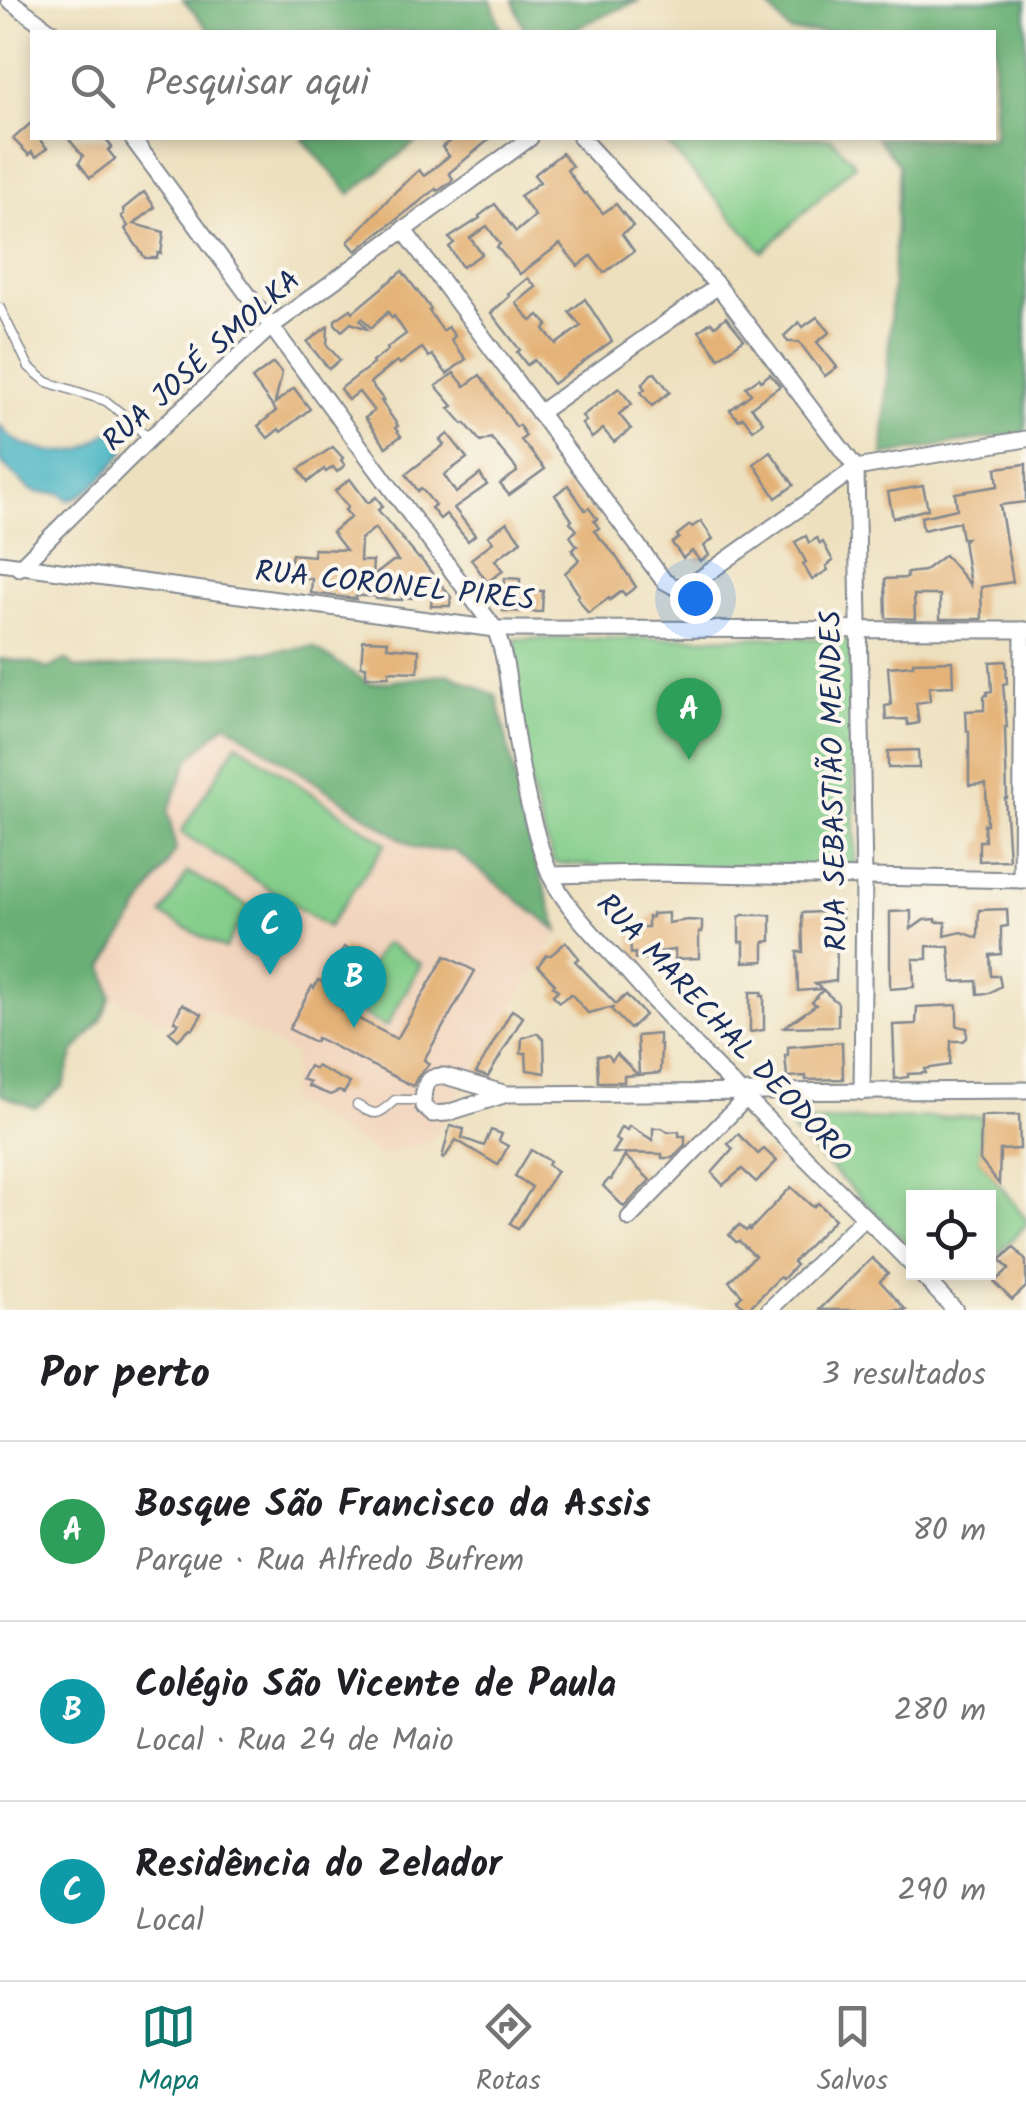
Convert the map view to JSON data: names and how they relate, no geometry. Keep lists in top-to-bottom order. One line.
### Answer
{"streets":{"street":["RUA JOSÉ SMOLKA","RUA CORONEL PIRES","RUA SEBASTIÃO MENDES","RUA MARECHAL DEODORO"]},"crossings":[["RUA JOSÉ SMOLKA","RUA CORONEL PIRES"],["RUA CORONEL PIRES","RUA SEBASTIÃO MENDES"],["RUA CORONEL PIRES","RUA MARECHAL DEODORO"]],"page":{"search":"Pesquisar aqui","pins":["A","C","B"],"heading":["Por perto","3 resultados"],"list":[{"mark":"A","name":"Bosque São Francisco da Assis","note":"Parque · Rua Alfredo Bufrem","value":"80 m"},{"mark":"B","name":"Colégio São Vicente de Paula","note":"Local · Rua 24 de Maio","value":"280 m"},{"mark":"C","name":"Residência do Zelador","note":"Local","value":"290 m"}],"nav":["Mapa","Rotas","Salvos"]}}
